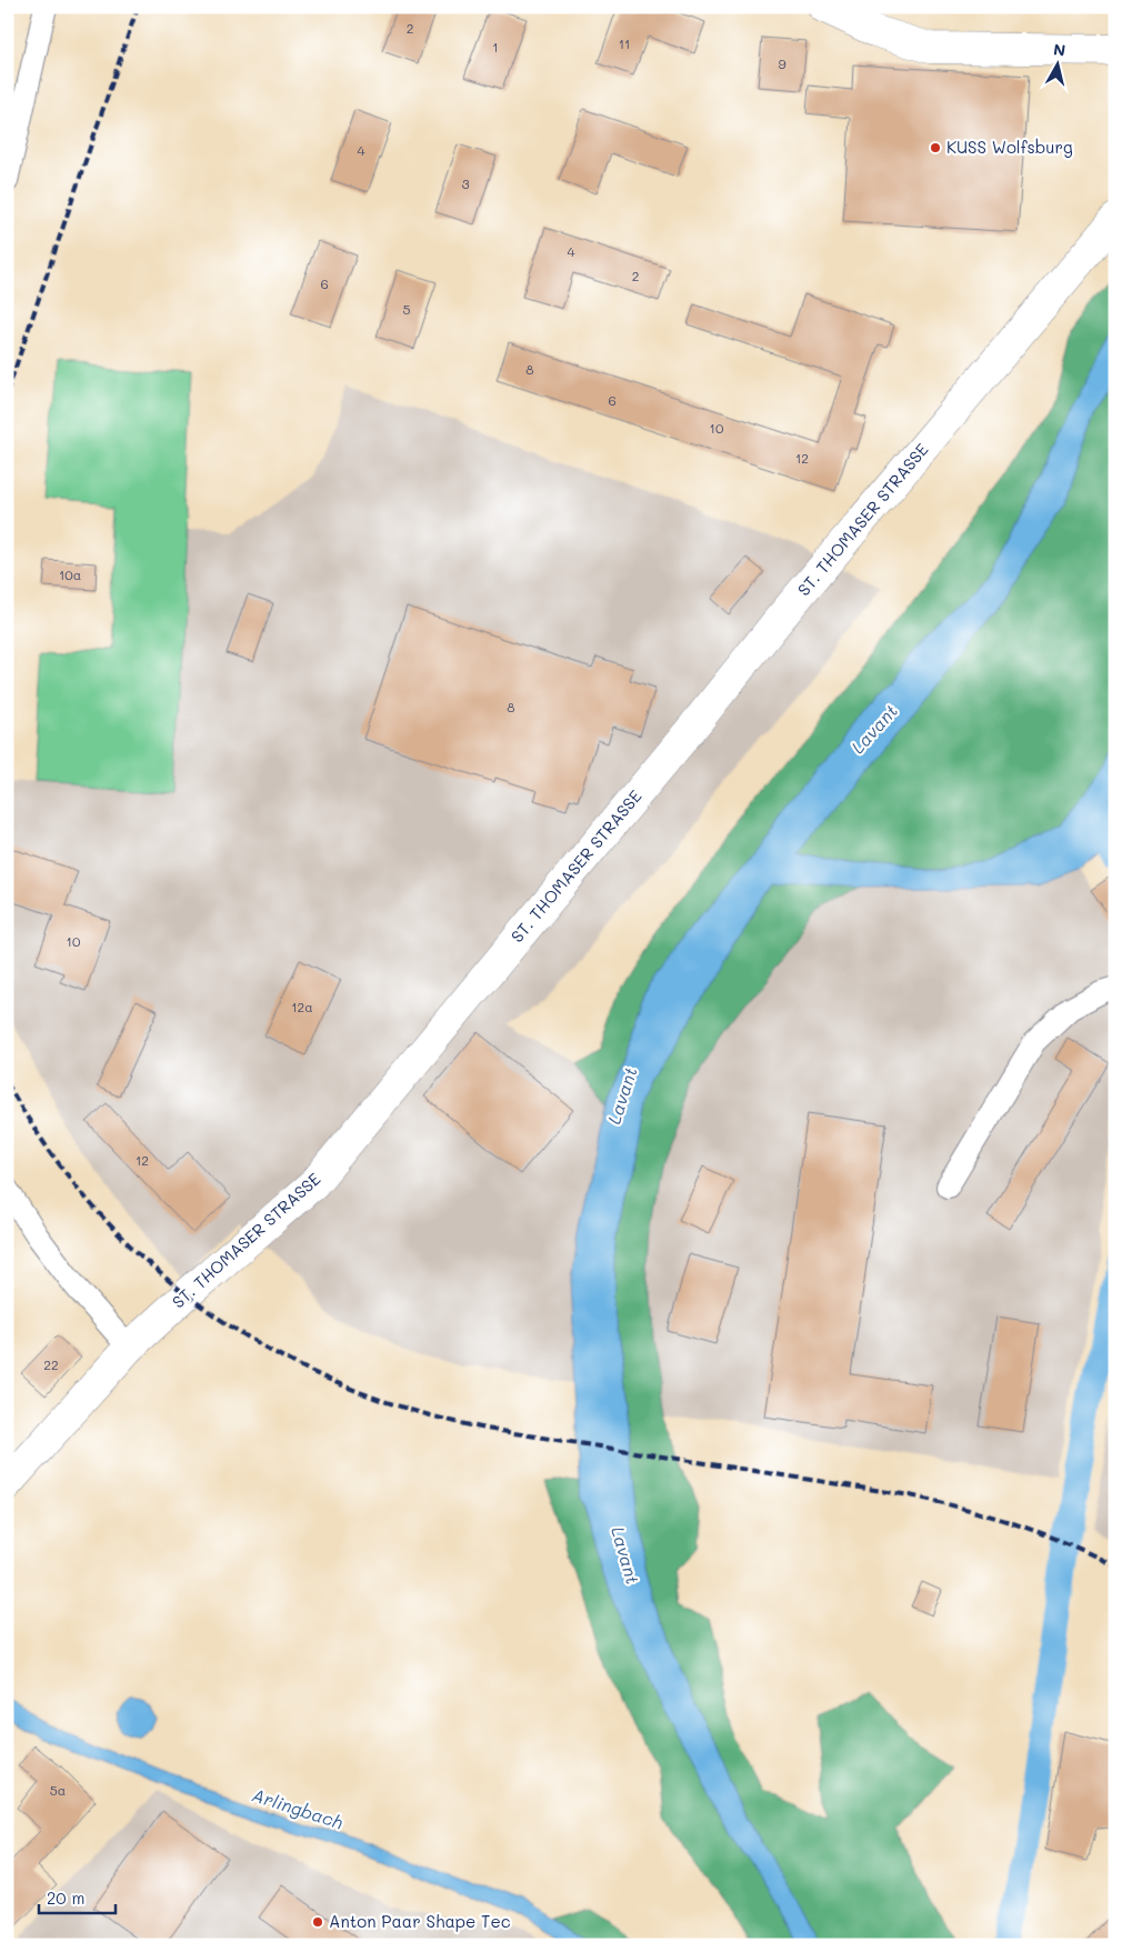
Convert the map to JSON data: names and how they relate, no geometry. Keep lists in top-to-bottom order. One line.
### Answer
{"streets":{"main road":["ST. THOMASER STRASSE"]},"water":["Lavant","Arlingbach"],"places":["KUSS Wolfsburg","Anton Paar Shape Tec"],"house_numbers":["2","11","1","9","4","3","4","2","6","5","8","6","10","12","10a","8","10","12a","12","22","5a"],"scale_bar":"20 m","north":"top"}
